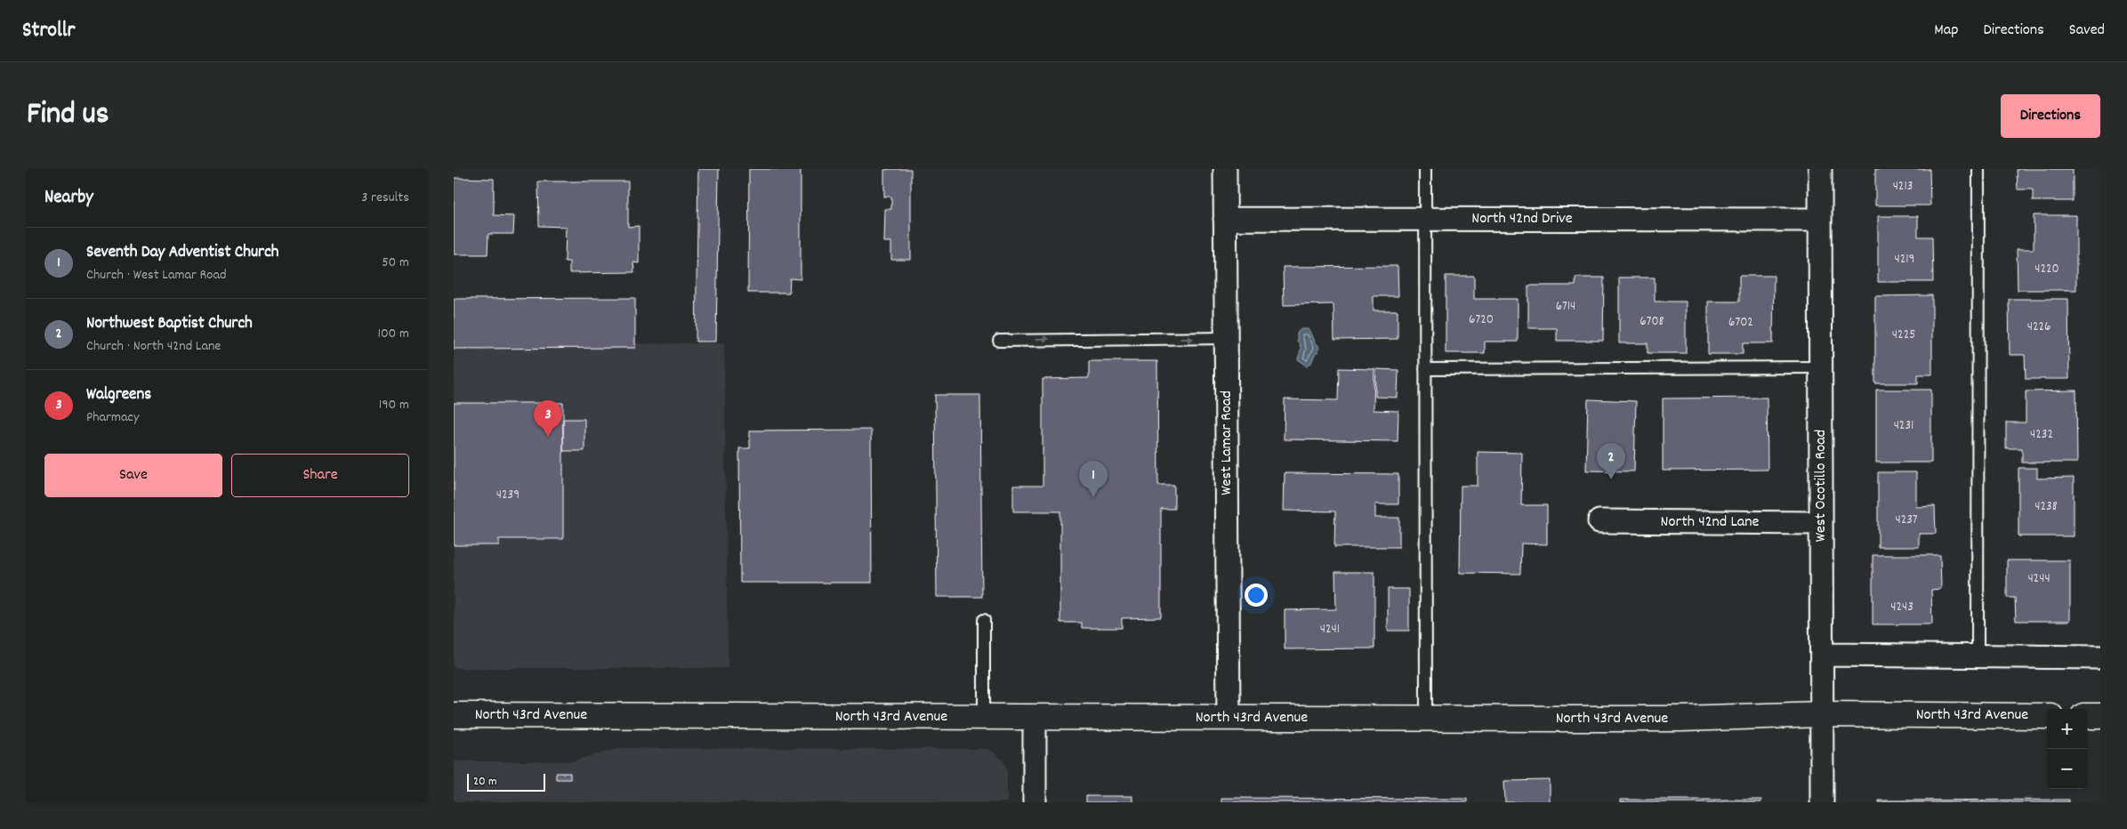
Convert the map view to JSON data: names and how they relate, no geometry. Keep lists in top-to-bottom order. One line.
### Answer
{"streets":{"main road":["North 43rd Avenue"],"street":["North 42nd Drive","West Lamar Road","West Ocotillo Road","North 42nd Lane"]},"crossings":[["North 42nd Drive","West Lamar Road"],["North 42nd Drive","West Ocotillo Road"],["West Lamar Road","North 43rd Avenue"],["West Ocotillo Road","North 42nd Lane"],["West Ocotillo Road","North 43rd Avenue"]],"house_numbers":["4213","4219","4220","6714","6720","6708","6702","4226","4225","4231","4232","4239","4238","4237","4244","4243","4241"],"scale_bar":"20 m","page":{"header":"Strollr","nav":["Map","Directions","Saved"],"title":"Find us","buttons":["Directions",["Save","Share"]],"heading":["Nearby","3 results"],"list":[{"mark":"1","name":"Seventh Day Adventist Church","note":"Church · West Lamar Road","value":"50 m"},{"mark":"2","name":"Northwest Baptist Church","note":"Church · North 42nd Lane","value":"100 m"},{"mark":"3","name":"Walgreens","note":"Pharmacy","value":"190 m"}],"pins":["3","2","1"],"map_buttons":["+","−"],"scale":"20 m"}}
